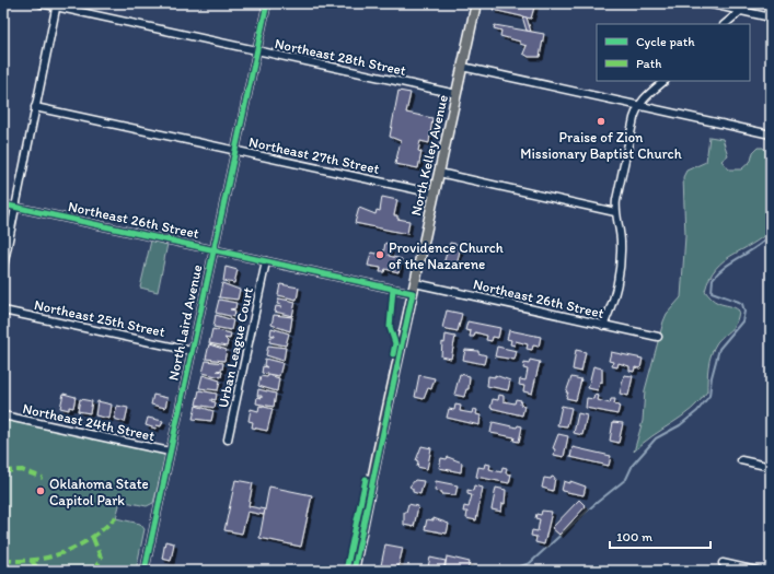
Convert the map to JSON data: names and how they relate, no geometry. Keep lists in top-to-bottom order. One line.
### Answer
{"streets":{"main road":["North Kelley Avenue"],"street":["Northeast 28th Street","Northeast 27th Street","Northeast 26th Street","Northeast 25th Street","North Laird Avenue","Urban League Court","Northeast 24th Street"]},"crossings":[["Northeast 28th Street","North Kelley Avenue"],["Northeast 28th Street","North Laird Avenue"],["Northeast 27th Street","North Kelley Avenue"],["Northeast 27th Street","North Laird Avenue"],["North Kelley Avenue","Northeast 26th Street"],["Northeast 26th Street","North Laird Avenue"],["Northeast 26th Street","Urban League Court"],["Northeast 25th Street","North Laird Avenue"],["North Laird Avenue","Northeast 24th Street"]],"places":["Praise of Zion Missionary Baptist Church","Providence Church of the Nazarene","Oklahoma State Capitol Park"],"legend":["Cycle path","Path"],"scale_bar":"100 m"}
